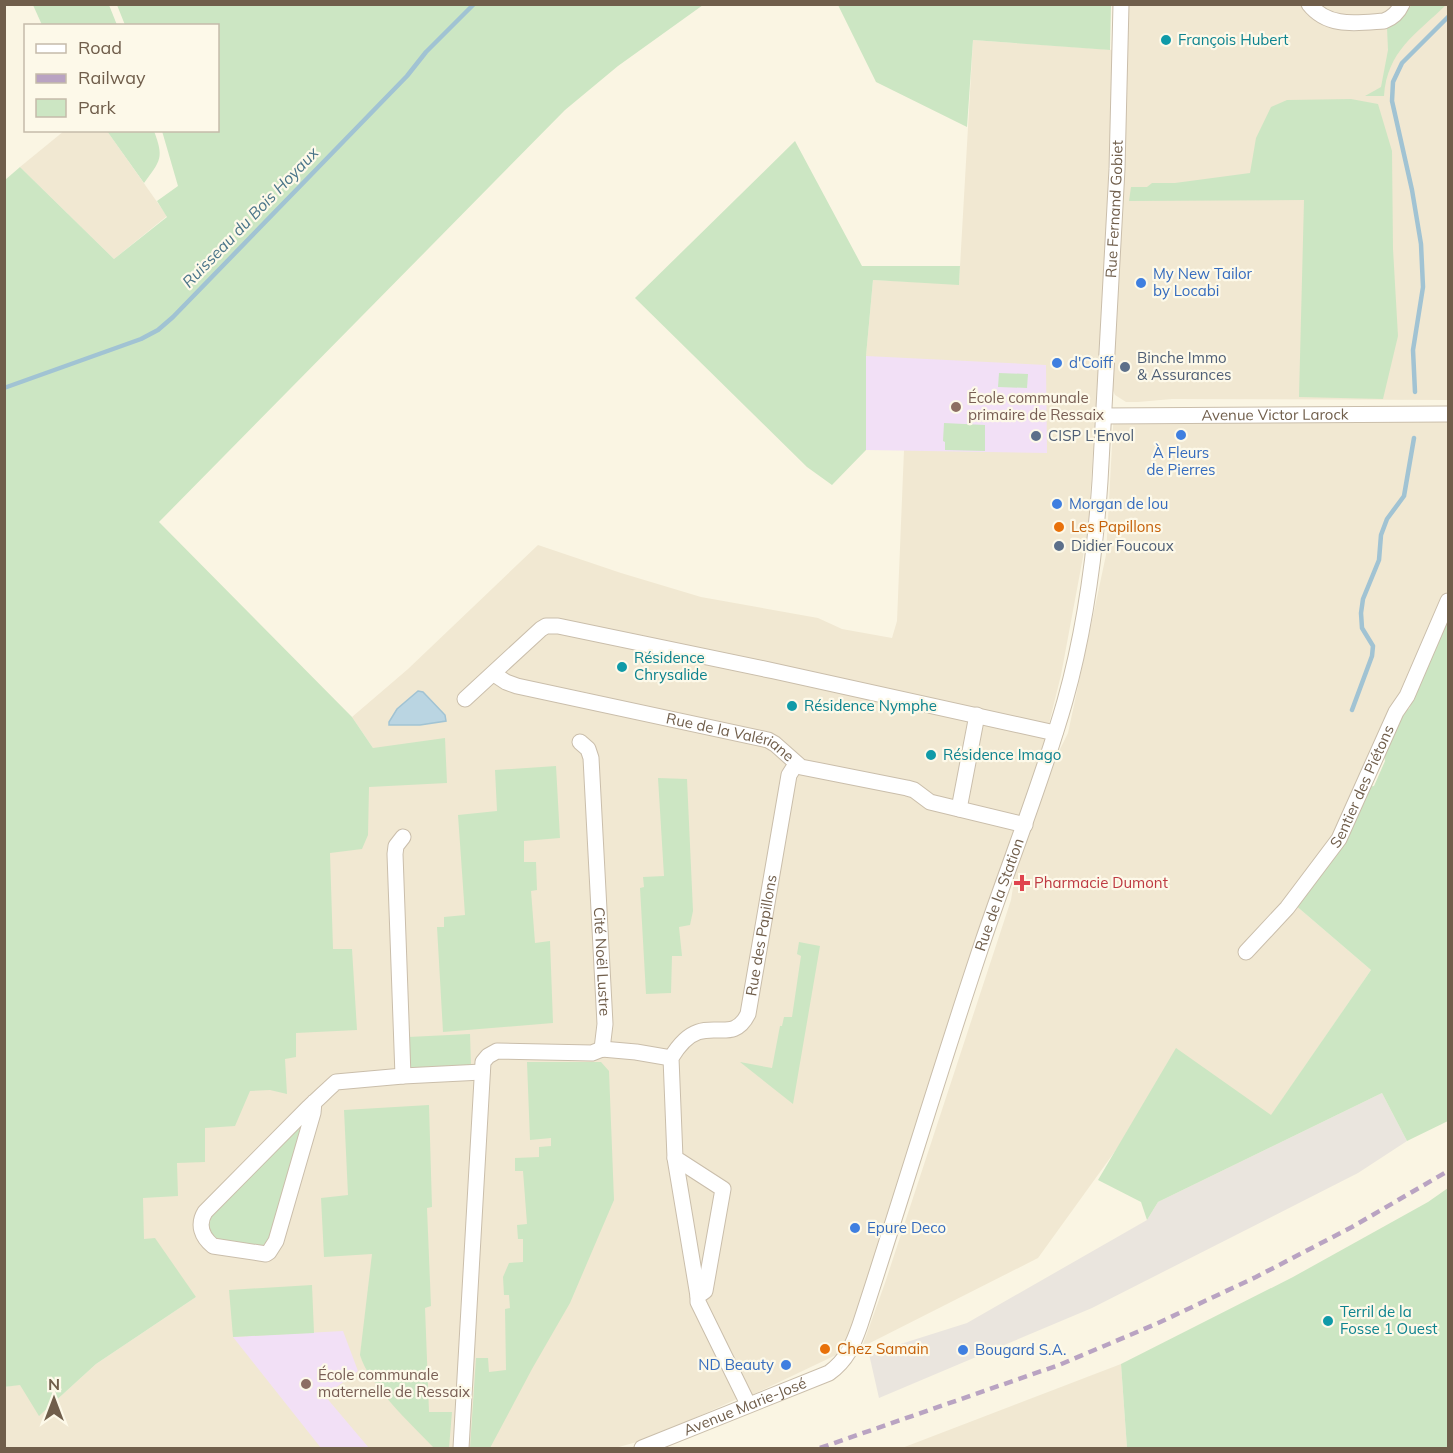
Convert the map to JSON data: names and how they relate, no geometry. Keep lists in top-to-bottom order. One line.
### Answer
{"streets":{"street":["Rue Fernand Gobiet","Avenue Victor Larock","Rue de la Valériane","Sentier des Piétons","Rue de la Station","Rue des Papillons","Cité Noël Lustre","Avenue Marie-José"]},"crossings":[["Rue Fernand Gobiet","Avenue Victor Larock"],["Rue Fernand Gobiet","Rue de la Station"],["Avenue Victor Larock","Rue de la Station"],["Rue de la Valériane","Rue de la Station"],["Rue de la Valériane","Rue des Papillons"],["Rue de la Station","Avenue Marie-José"]],"water":["Ruisseau du Bois Hoyaux"],"places":{"other":["François Hubert","My New Tailor by Locabi","d'Coiff","Binche Immo & Assurances","École communale primaire de Ressaix","À Fleurs de Pierres","CISP L'Envol","Morgan de lou","Les Papillons","Didier Foucoux","Résidence Chrysalide","Résidence Nymphe","Résidence Imago","Epure Deco","Terril de la Fosse 1 Ouest","Chez Samain","Bougard S.A.","ND Beauty","École communale maternelle de Ressaix"],"health":["Pharmacie Dumont"]},"legend":["Road","Railway","Park"],"north":"top"}
